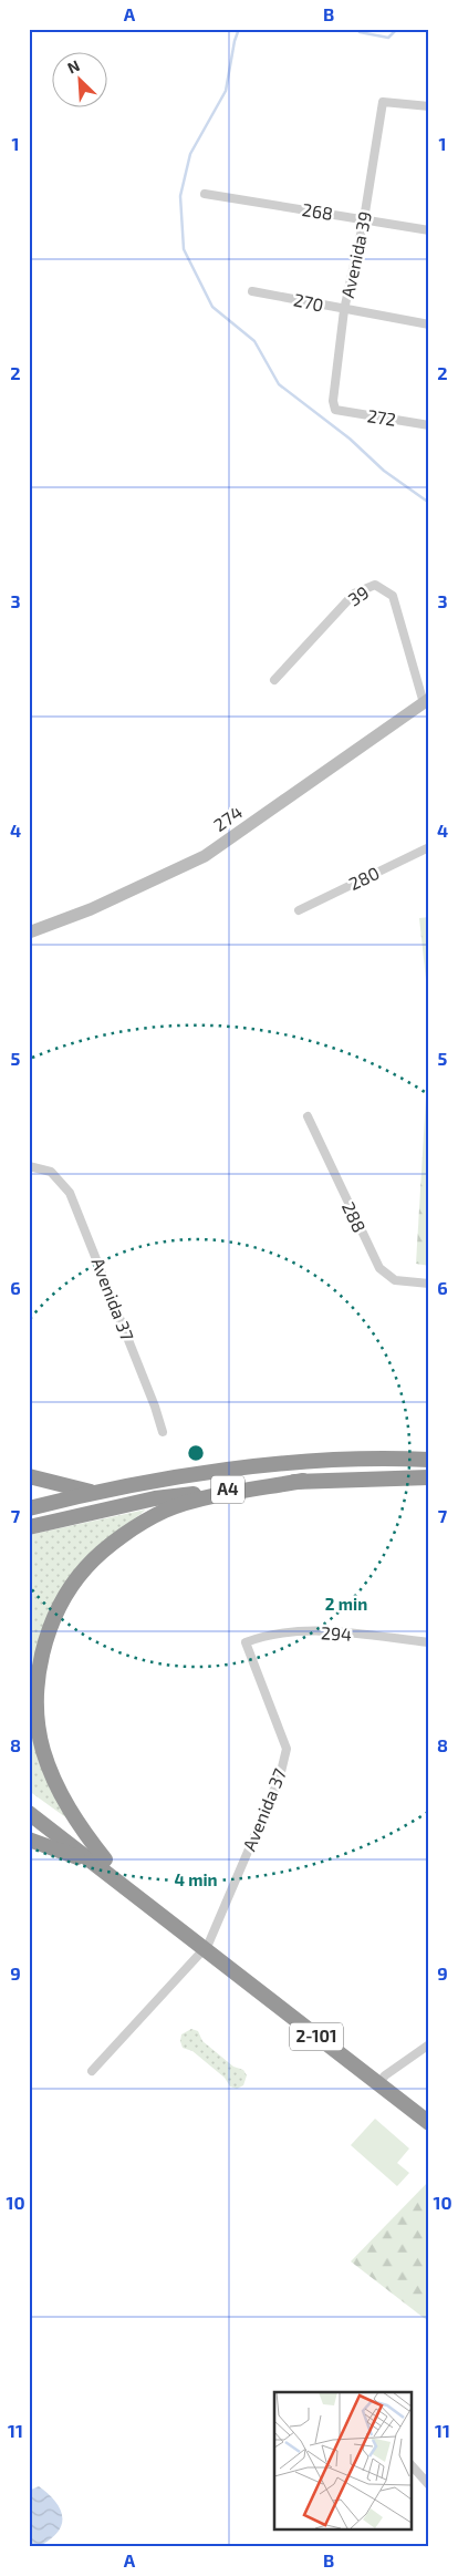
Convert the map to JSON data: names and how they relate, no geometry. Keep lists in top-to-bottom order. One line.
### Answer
{"streets":{"highway":["A4","2-101"],"street":["268","Avenida 39","270","272","39","274","280","288","Avenida 37","294"]},"crossings":[["268","Avenida 39"],["Avenida 39","270"],["Avenida 39","272"],["39","274"],["Avenida 37","294"],["Avenida 37","2-101"]],"north":"top left","grid":{"columns":["A","B"],"rows":["1","2","3","4","5","6","7","8","9","10","11"]},"rings":["2 min","4 min"]}
